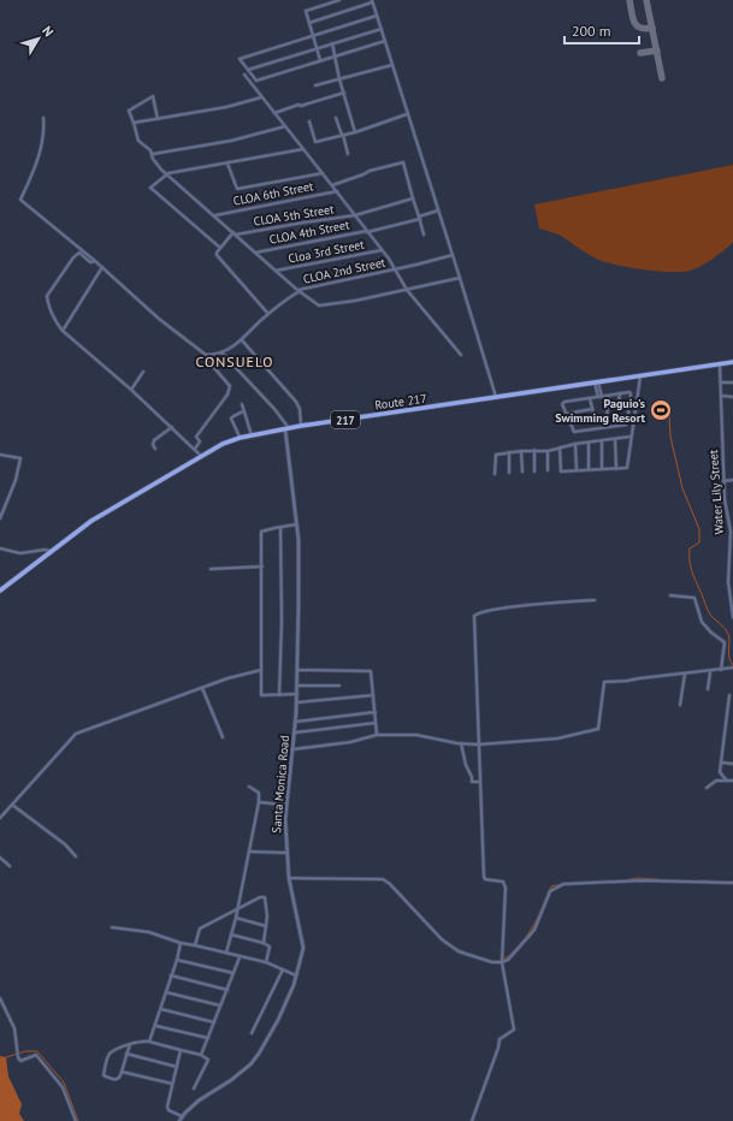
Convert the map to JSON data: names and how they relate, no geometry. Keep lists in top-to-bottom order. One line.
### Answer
{"streets":{"main road":["Route 217","217"],"street":["CLOA 6th Street","CLOA 5th Street","CLOA 4th Street","Cloa 3rd Street","CLOA 2nd Street","Water Lily Street","Santa Monica Road"]},"crossings":[["Route 217","Water Lily Street"],["Route 217","Santa Monica Road"]],"districts":["CONSUELO"],"places":{"sports":["Paguio's Swimming Resort"]},"scale_bar":"200 m","north":"top right"}
